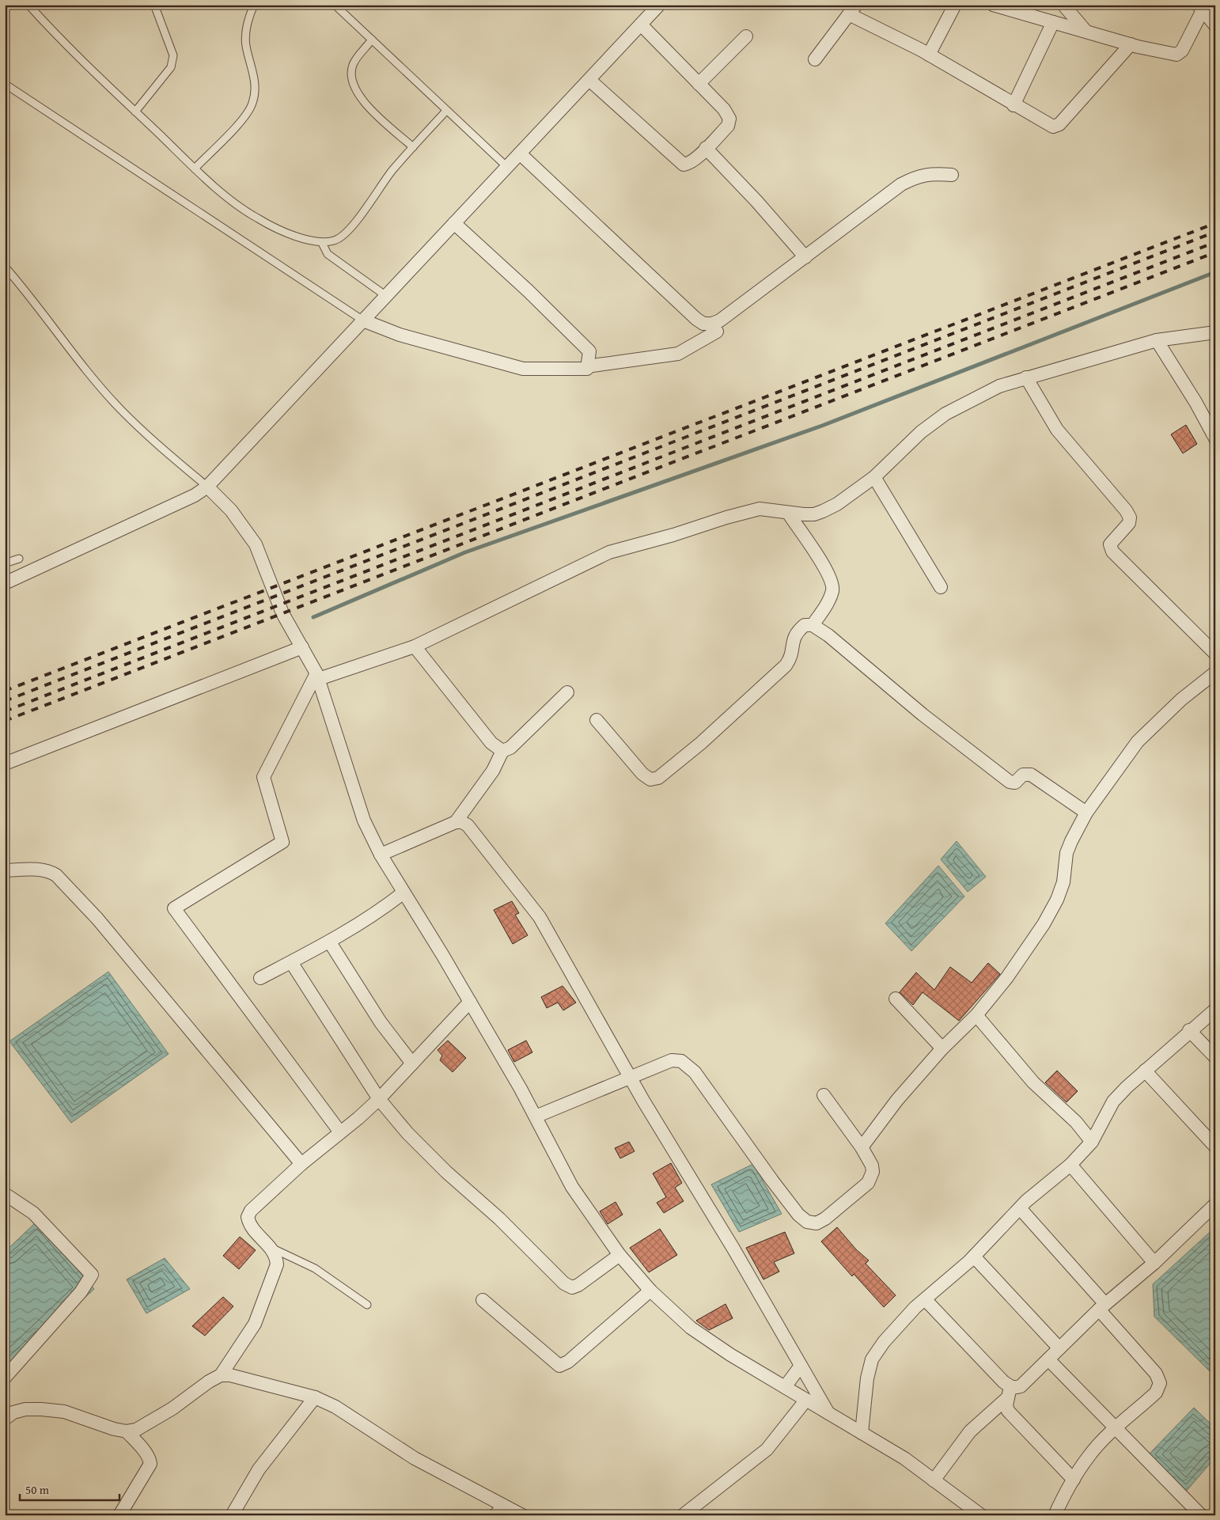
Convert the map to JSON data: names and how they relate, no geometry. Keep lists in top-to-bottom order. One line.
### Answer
{"scale_bar":"50 m"}
